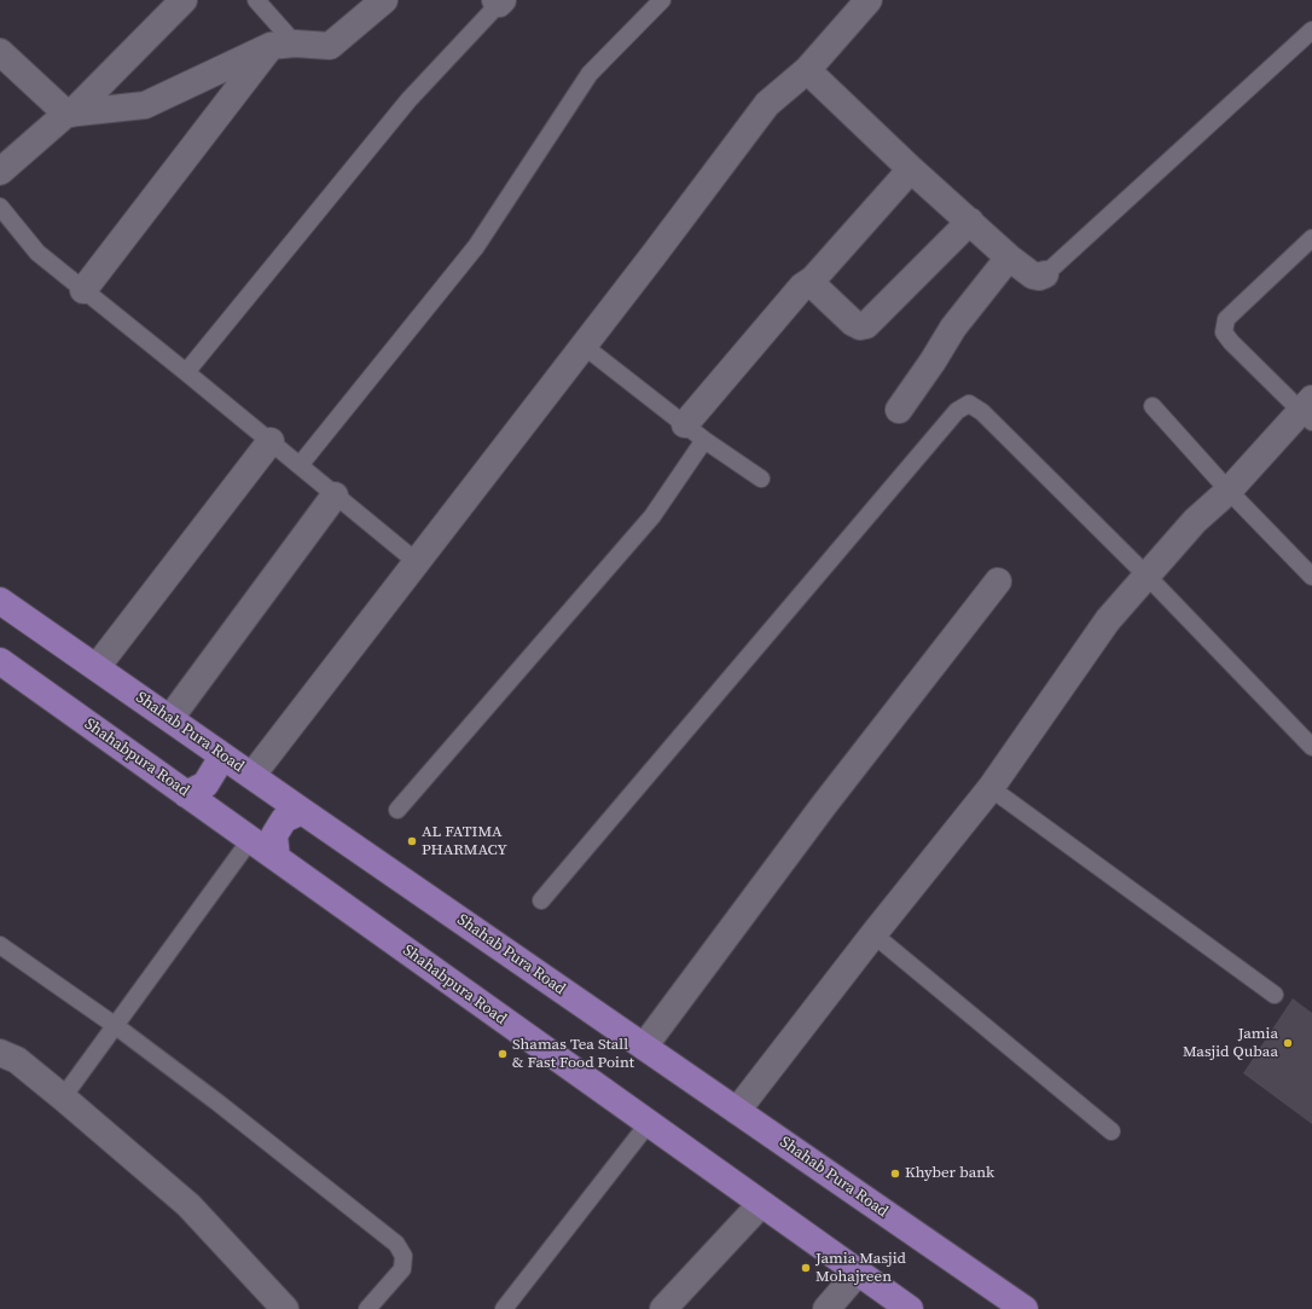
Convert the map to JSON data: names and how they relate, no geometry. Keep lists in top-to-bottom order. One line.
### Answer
{"streets":{"main road":["Shahab Pura Road","Shahabpura Road"]},"places":["AL FATIMA PHARMACY","Jamia Masjid Qubaa","Shamas Tea Stall & Fast Food Point","Khyber bank","Jamia Masjid Mohajreen"]}
